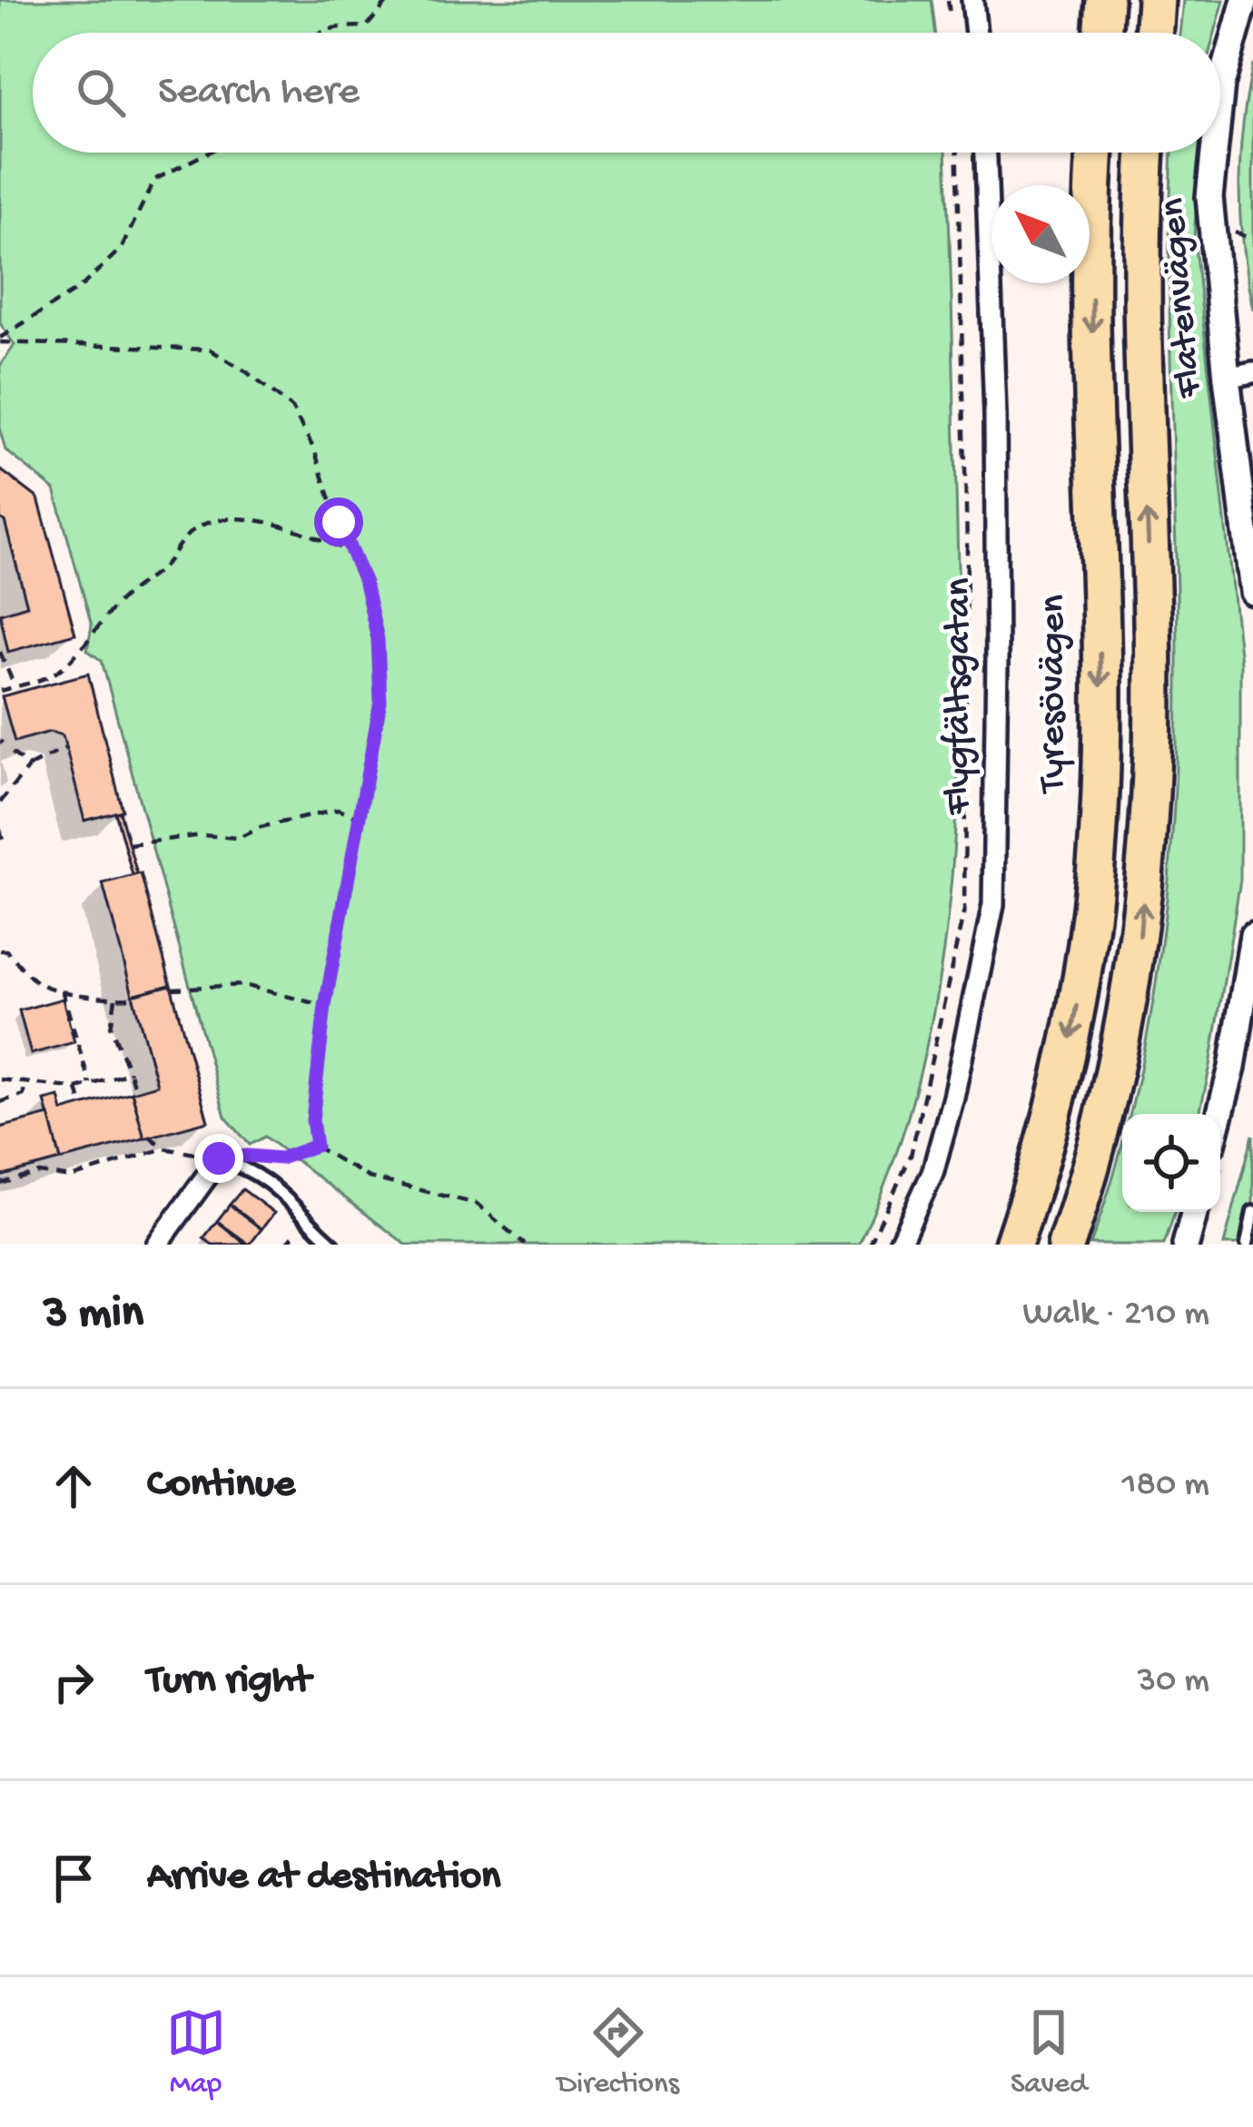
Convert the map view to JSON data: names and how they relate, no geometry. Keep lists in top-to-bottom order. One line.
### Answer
{"streets":{"highway":["Tyresövägen"],"street":["Flatenvägen","Flygfältsgatan"]},"north":"top left","page":{"search":"Search here","heading":["3 min","Walk · 210 m"],"list":[["Continue","180 m"],["Turn right","30 m"],"Arrive at destination"],"nav":["Map","Directions","Saved"]}}
